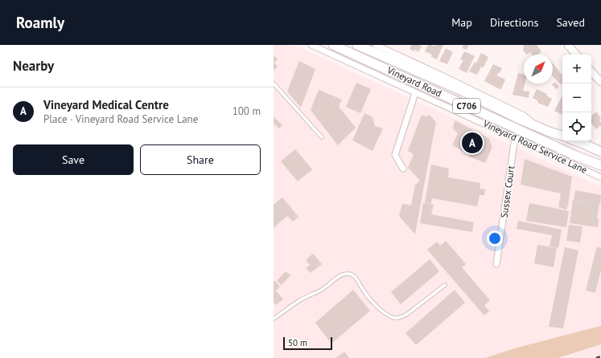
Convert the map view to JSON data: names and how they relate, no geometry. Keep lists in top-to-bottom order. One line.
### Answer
{"streets":{"main road":["Vineyard Road","C706"],"street":["Vineyard Road Service Lane","Sussex Court"]},"crossings":[["Vineyard Road","Vineyard Road Service Lane"],["Vineyard Road Service Lane","Sussex Court"]],"scale_bar":"50 m","north":"top right","page":{"header":"Roamly","nav":["Map","Directions","Saved"],"heading":"Nearby","map_buttons":["+","−"],"list":[{"mark":"A","name":"Vineyard Medical Centre","note":"Place · Vineyard Road Service Lane","value":"100 m"}],"pins":"A","buttons":["Save","Share"],"scale":"50 m"}}
